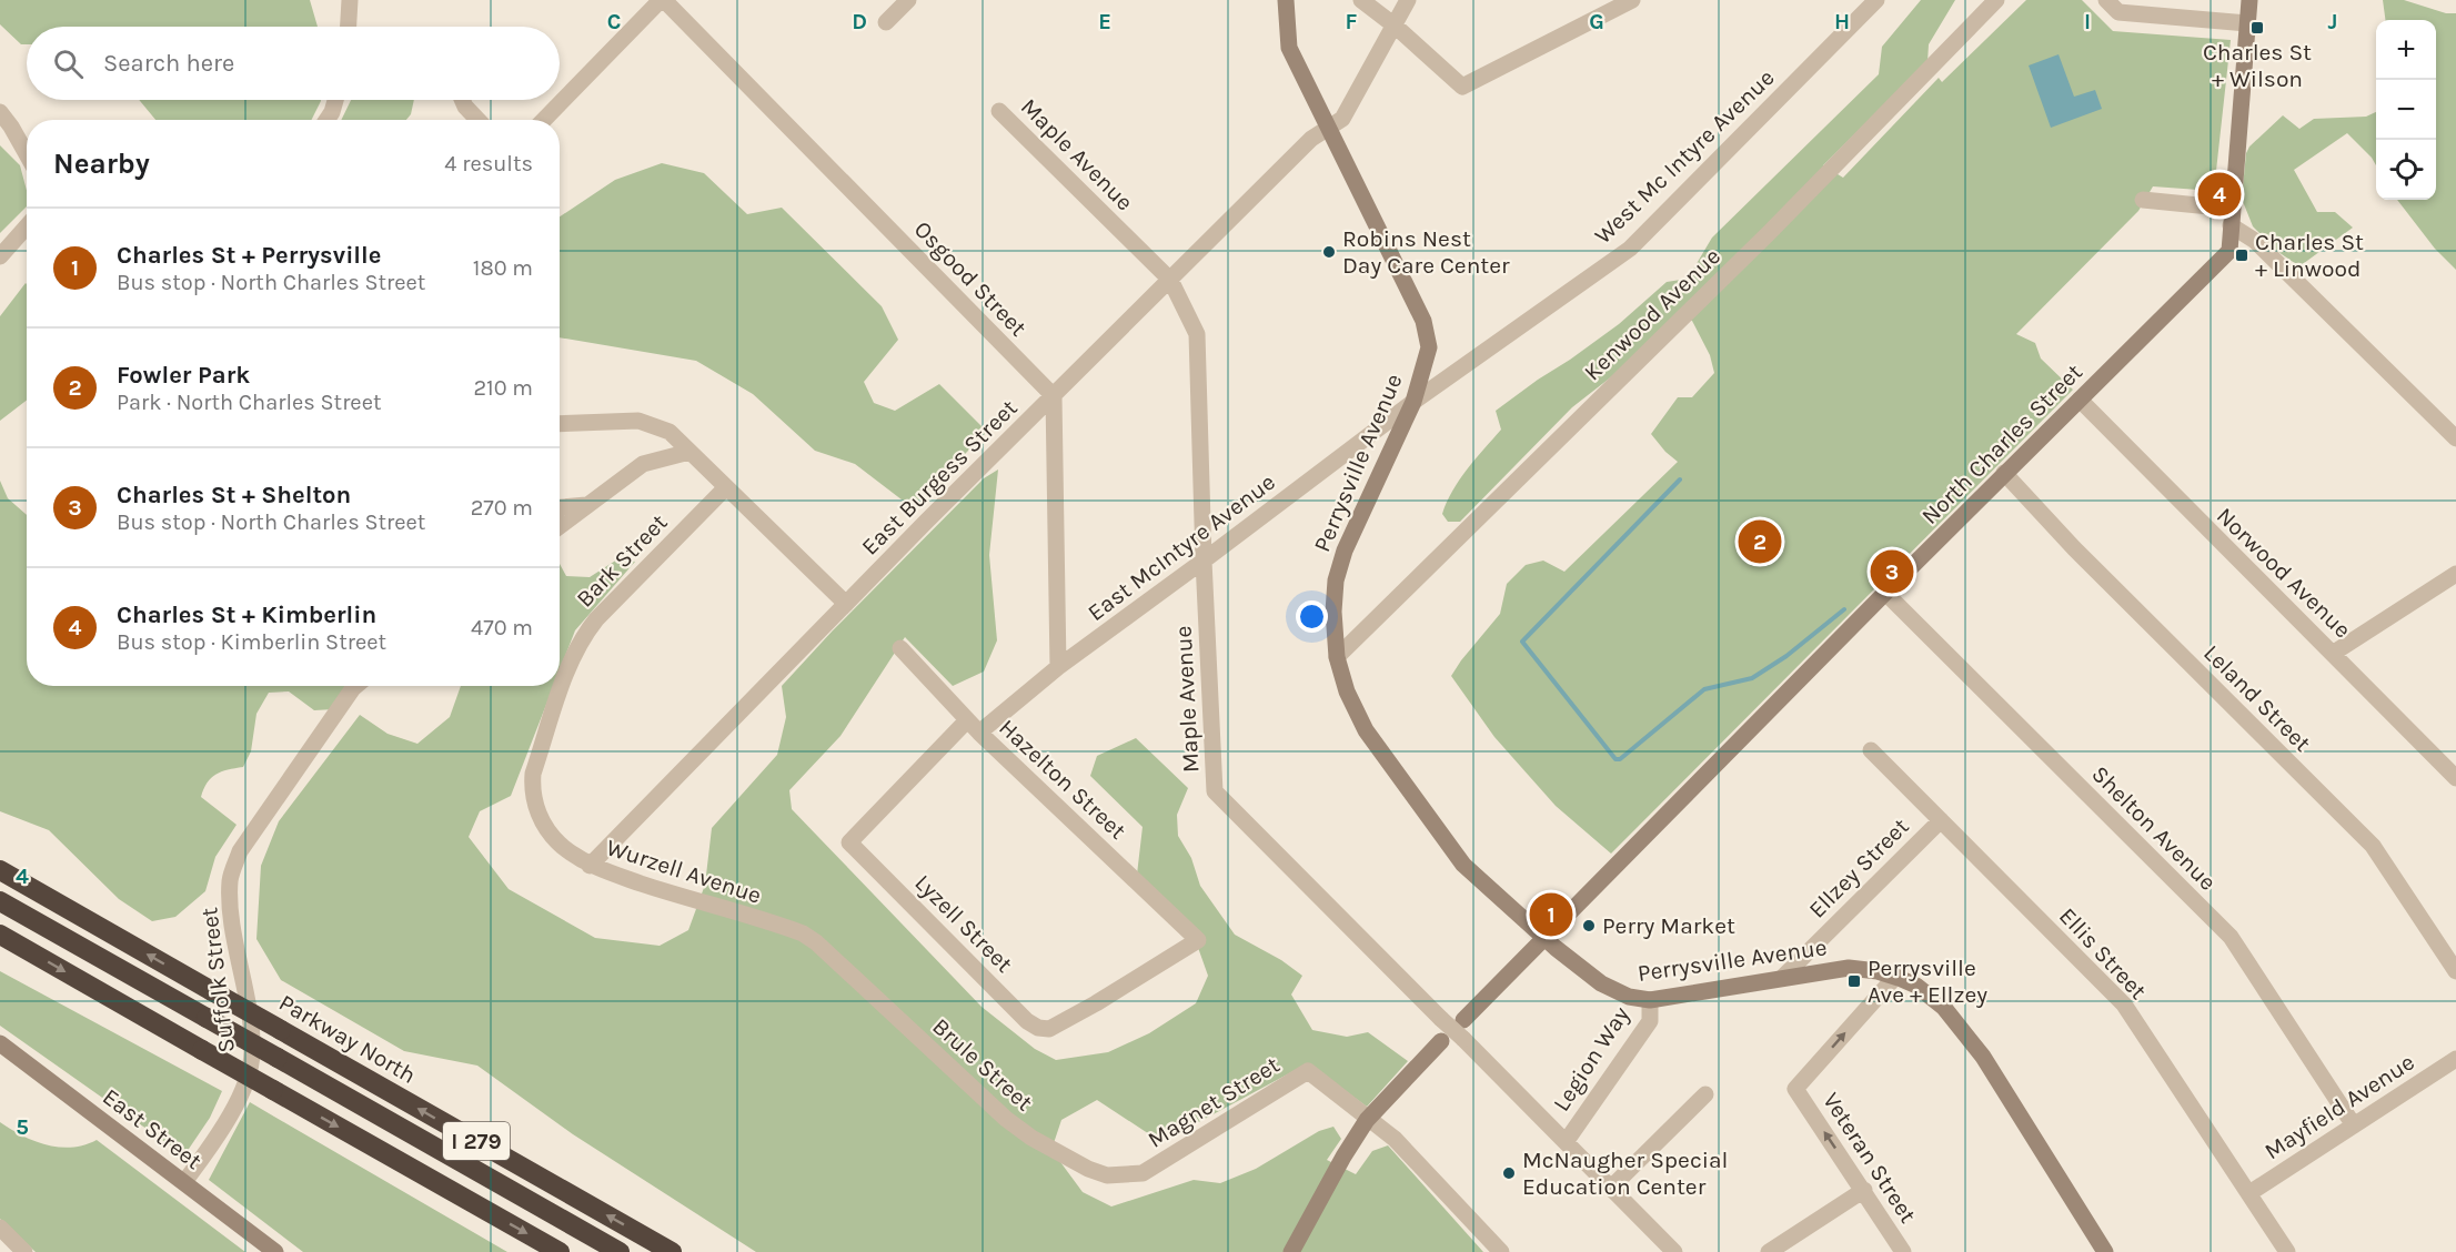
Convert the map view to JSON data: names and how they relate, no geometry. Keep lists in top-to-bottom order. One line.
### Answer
{"streets":{"highway":["Parkway North","I 279"],"main road":["North Charles Street","Perrysville Avenue","East Street"],"street":["Maple Avenue","West Mc Intyre Avenue","Osgood Street","Kenwood Avenue","East Burgess Street","East McIntyre Avenue","Bark Street","Norwood Avenue","Leland Street","Hazelton Street","Shelton Avenue","Ellzey Street","Wurzell Avenue","Lyzell Street","Ellis Street","Suffolk Street","Legion Way","Brule Street","Magnet Street","Mayfield Avenue","Veteran Street"]},"crossings":[["Maple Avenue","East Burgess Street"],["Maple Avenue","East McIntyre Avenue"],["Maple Avenue","Legion Way"],["West Mc Intyre Avenue","Perrysville Avenue"],["West Mc Intyre Avenue","East McIntyre Avenue"],["Osgood Street","East Burgess Street"],["Kenwood Avenue","Perrysville Avenue"],["North Charles Street","Perrysville Avenue"],["North Charles Street","Norwood Avenue"],["North Charles Street","Leland Street"],["North Charles Street","Shelton Avenue"],["Perrysville Avenue","East Burgess Street"],["Perrysville Avenue","East McIntyre Avenue"],["Perrysville Avenue","Ellzey Street"],["Perrysville Avenue","Legion Way"],["Perrysville Avenue","Veteran Street"],["East Burgess Street","Wurzell Avenue"],["East McIntyre Avenue","Hazelton Street"],["East McIntyre Avenue","Lyzell Street"],["Bark Street","Wurzell Avenue"],["Hazelton Street","Lyzell Street"],["Shelton Avenue","Mayfield Avenue"],["Ellzey Street","Ellis Street"],["Wurzell Avenue","Brule Street"],["Ellis Street","Mayfield Avenue"],["Suffolk Street","East Street"],["Brule Street","Magnet Street"]],"places":{"transit":["Charles St + Wilson","Charles St + Linwood","Perrysville Ave + Ellzey"],"other":["Robins Nest Day Care Center","Perry Market","McNaugher Special Education Center"]},"page":{"map_buttons":["+","−"],"search":"Search here","heading":["Nearby","4 results"],"pins":["4","2","3","1"],"list":[{"mark":"1","name":"Charles St + Perrysville","note":"Bus stop · North Charles Street","value":"180 m"},{"mark":"2","name":"Fowler Park","note":"Park · North Charles Street","value":"210 m"},{"mark":"3","name":"Charles St + Shelton","note":"Bus stop · North Charles Street","value":"270 m"},{"mark":"4","name":"Charles St + Kimberlin","note":"Bus stop · Kimberlin Street","value":"470 m"}]},"grid":{"columns":["C","D","E","F","G","H","I","J"],"rows":["4","5"]}}
